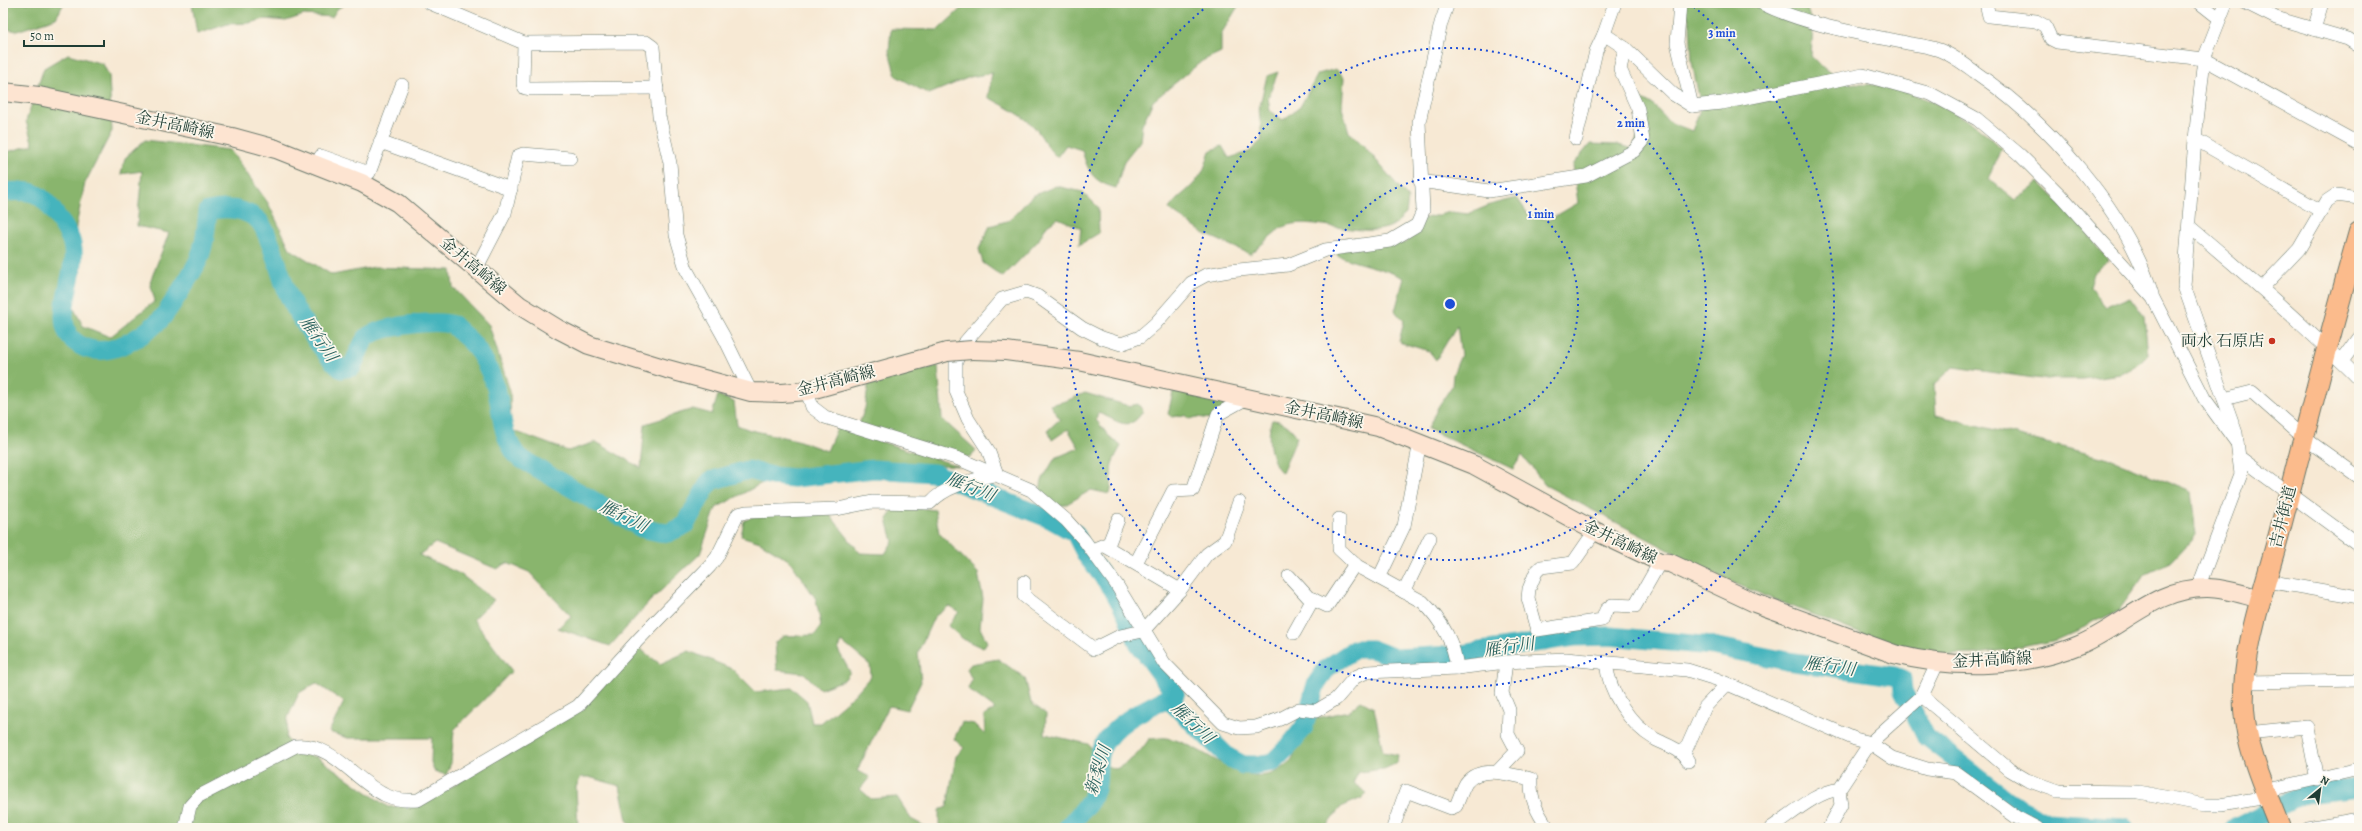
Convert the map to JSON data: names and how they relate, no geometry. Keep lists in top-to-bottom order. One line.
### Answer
{"streets":{"main road":["金井高崎線","吉井街道"]},"crossings":[["金井高崎線","吉井街道"]],"water":["雁行川","新梨川"],"places":["両水 石原店"],"scale_bar":"50 m","north":"top right","rings":["3 min","2 min","1 min"]}
